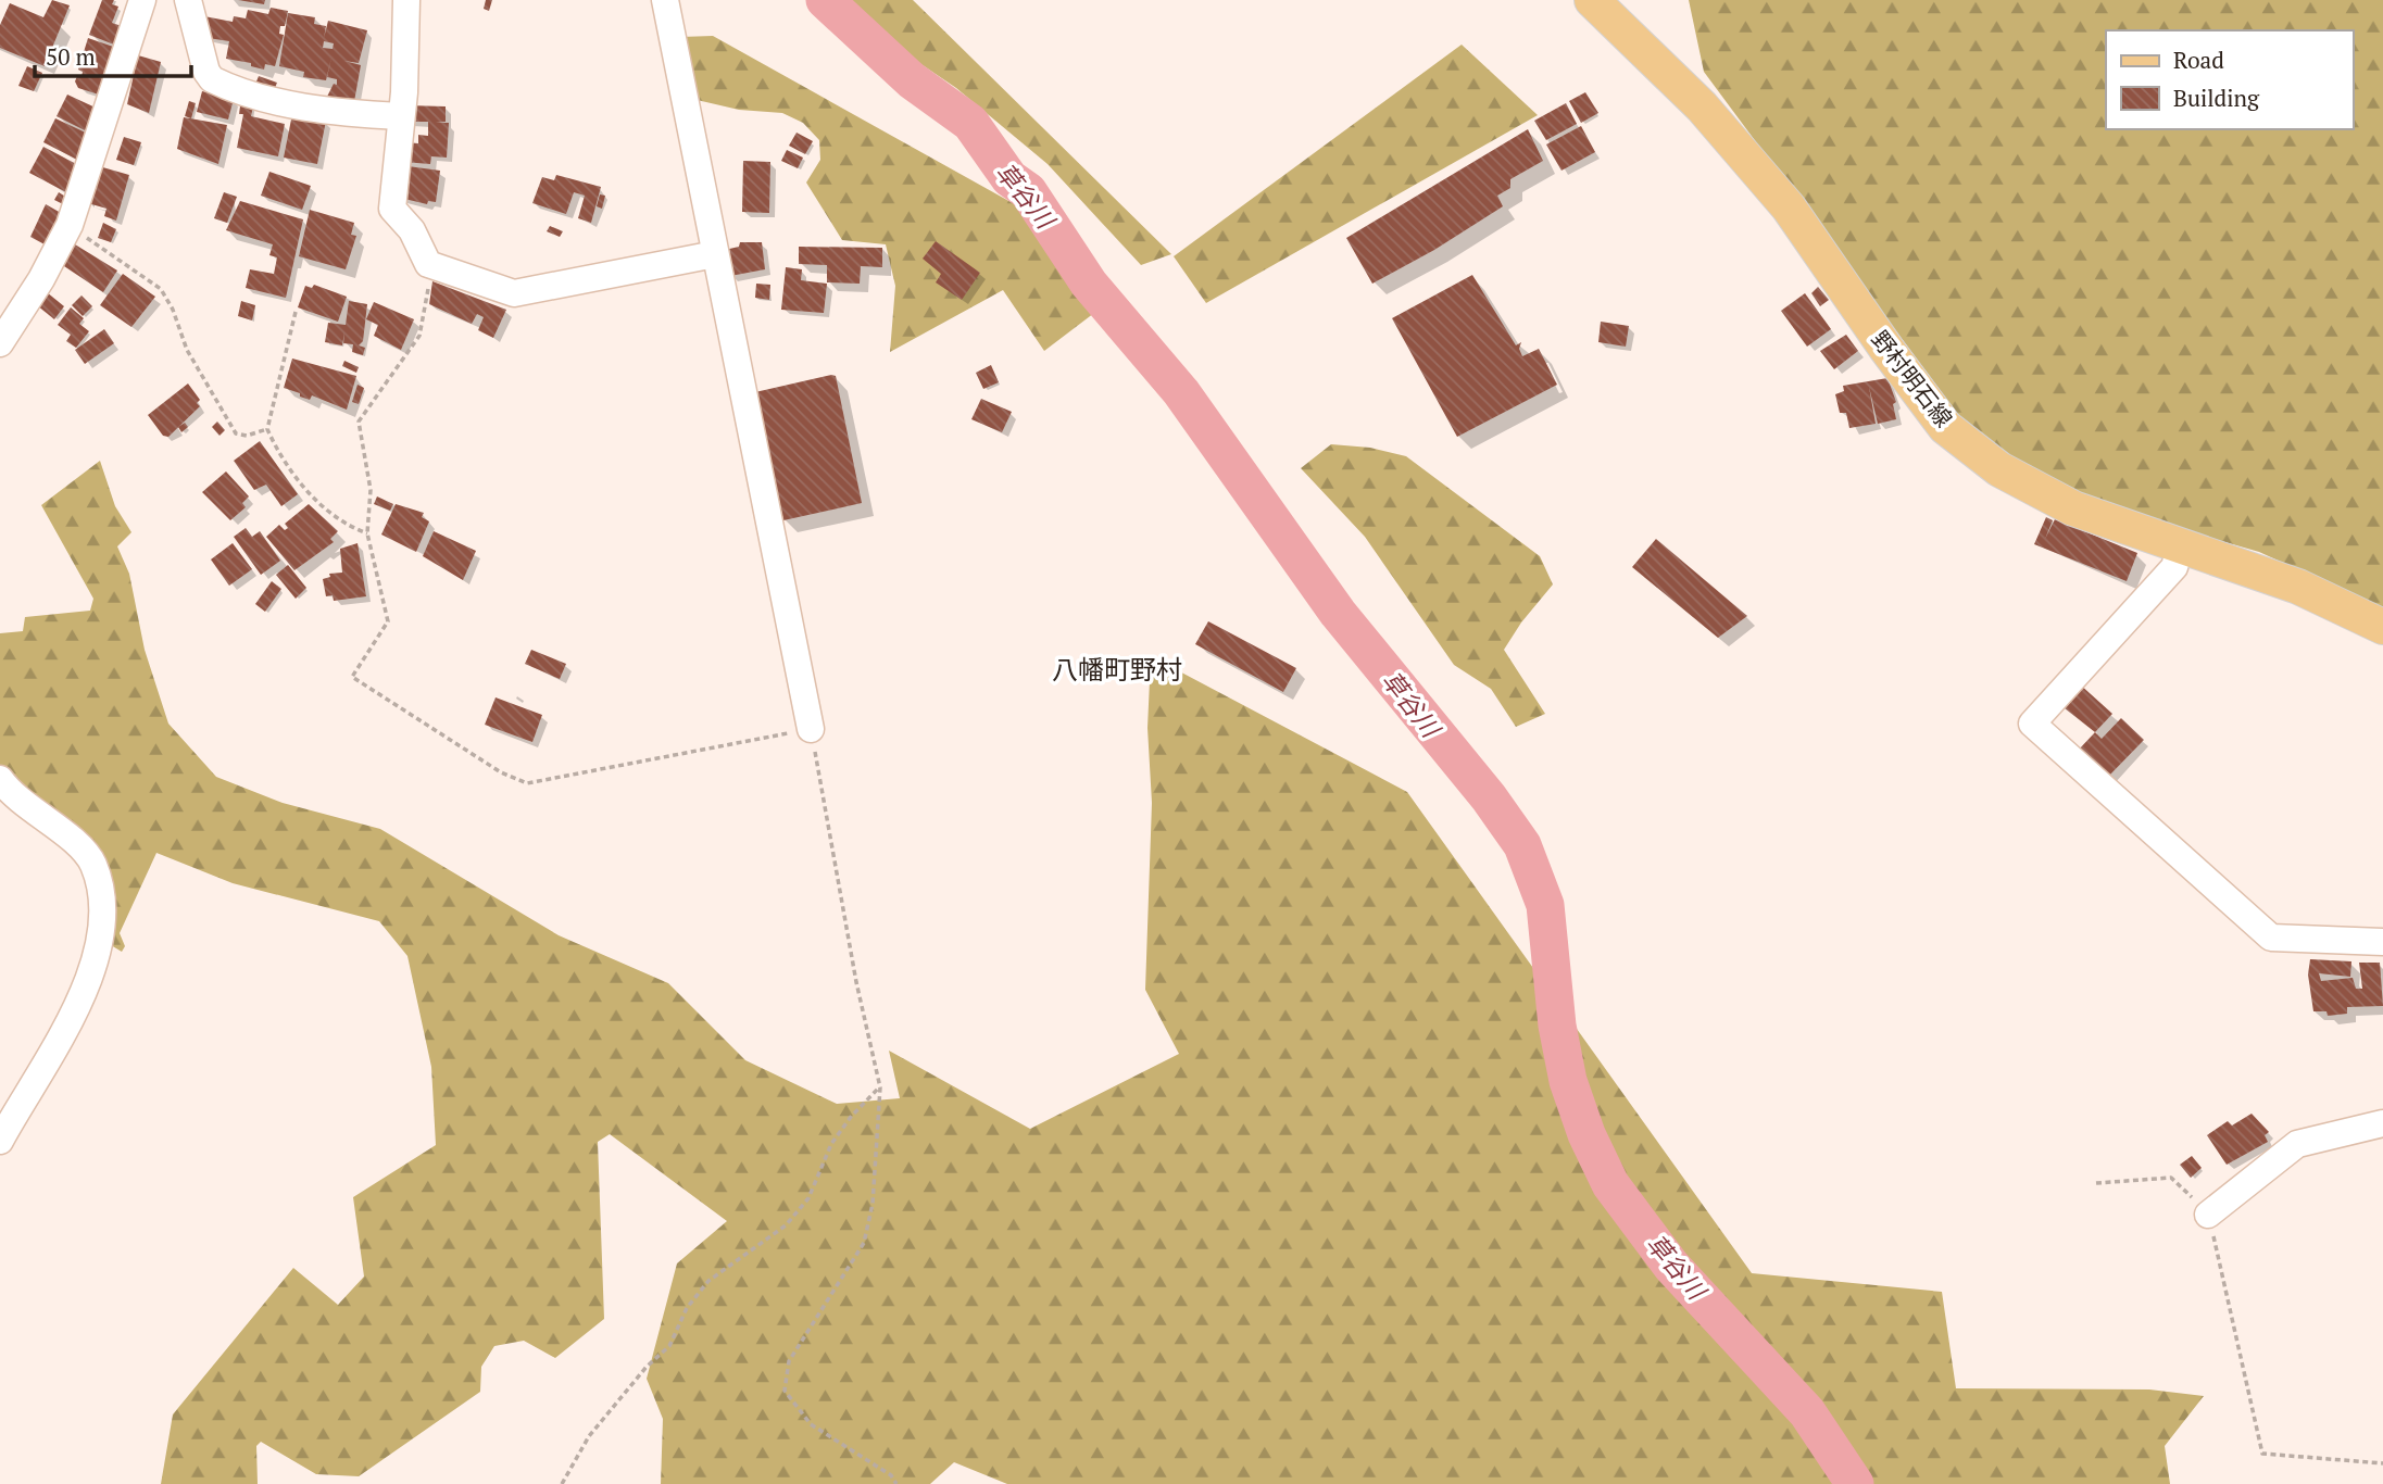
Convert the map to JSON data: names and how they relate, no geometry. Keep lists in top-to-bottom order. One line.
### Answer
{"streets":{"main road":["野村明石線"]},"districts":["八幡町野村"],"water":["草谷川"],"legend":["Road","Building"],"scale_bar":"50 m"}
